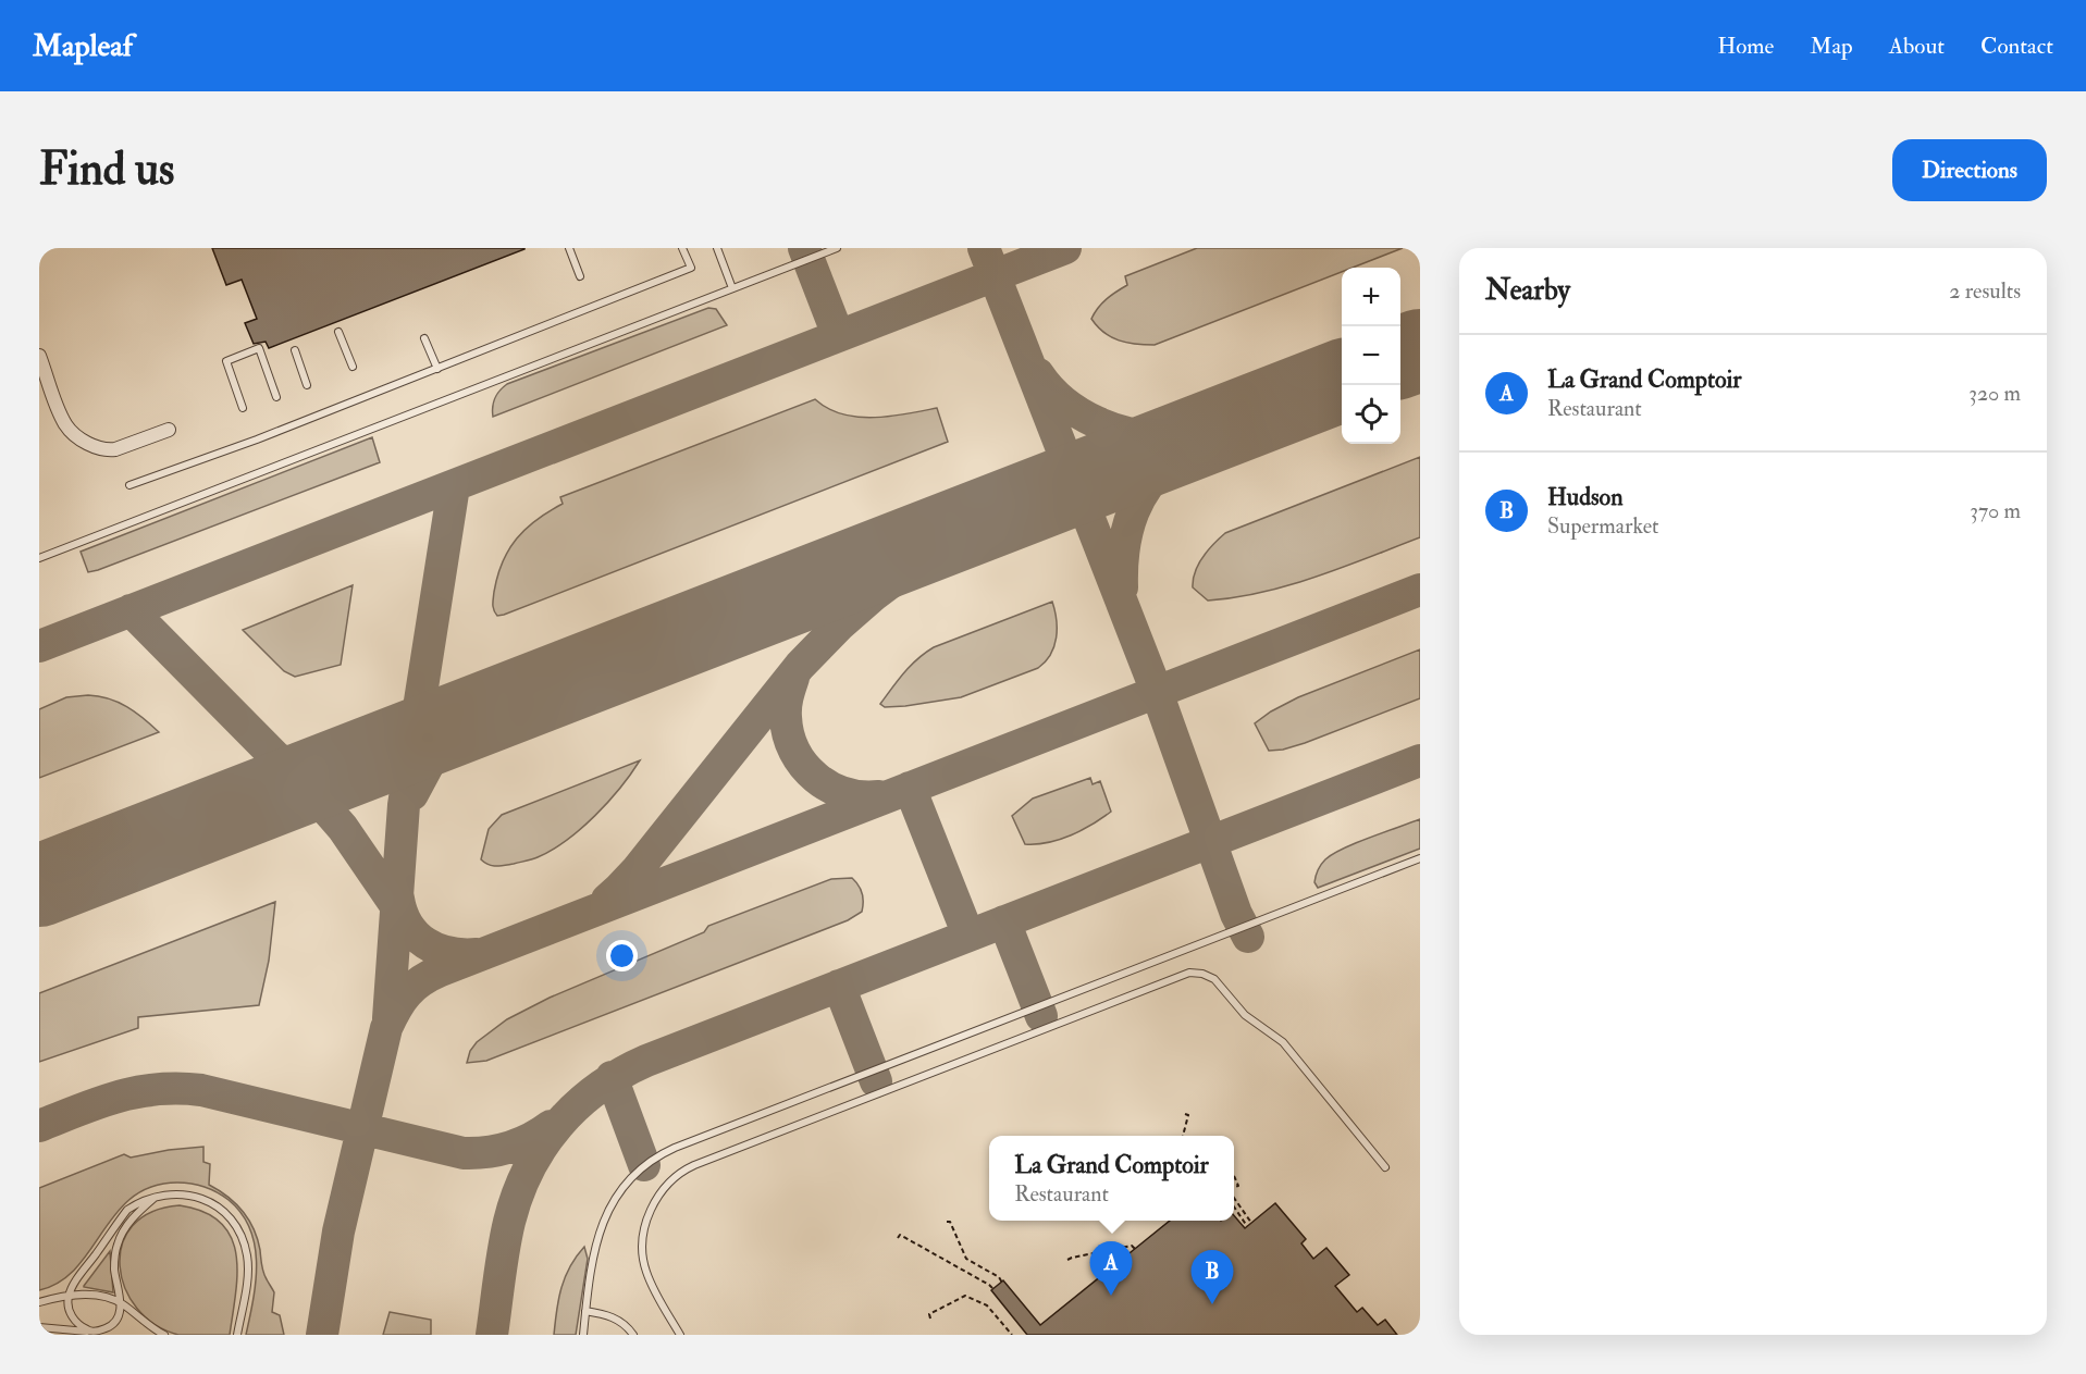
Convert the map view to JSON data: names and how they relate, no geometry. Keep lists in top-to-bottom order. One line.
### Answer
{"page":{"header":"Mapleaf","nav":["Home","Map","About","Contact"],"buttons":"Directions","title":"Find us","heading":["Nearby","2 results"],"map_buttons":["+","−"],"list":[{"mark":"A","name":"La Grand Comptoir","note":"Restaurant","value":"320 m"},{"mark":"B","name":"Hudson","note":"Supermarket","value":"370 m"}],"popup":["La Grand Comptoir","Restaurant"],"pins":["A","B"]}}
